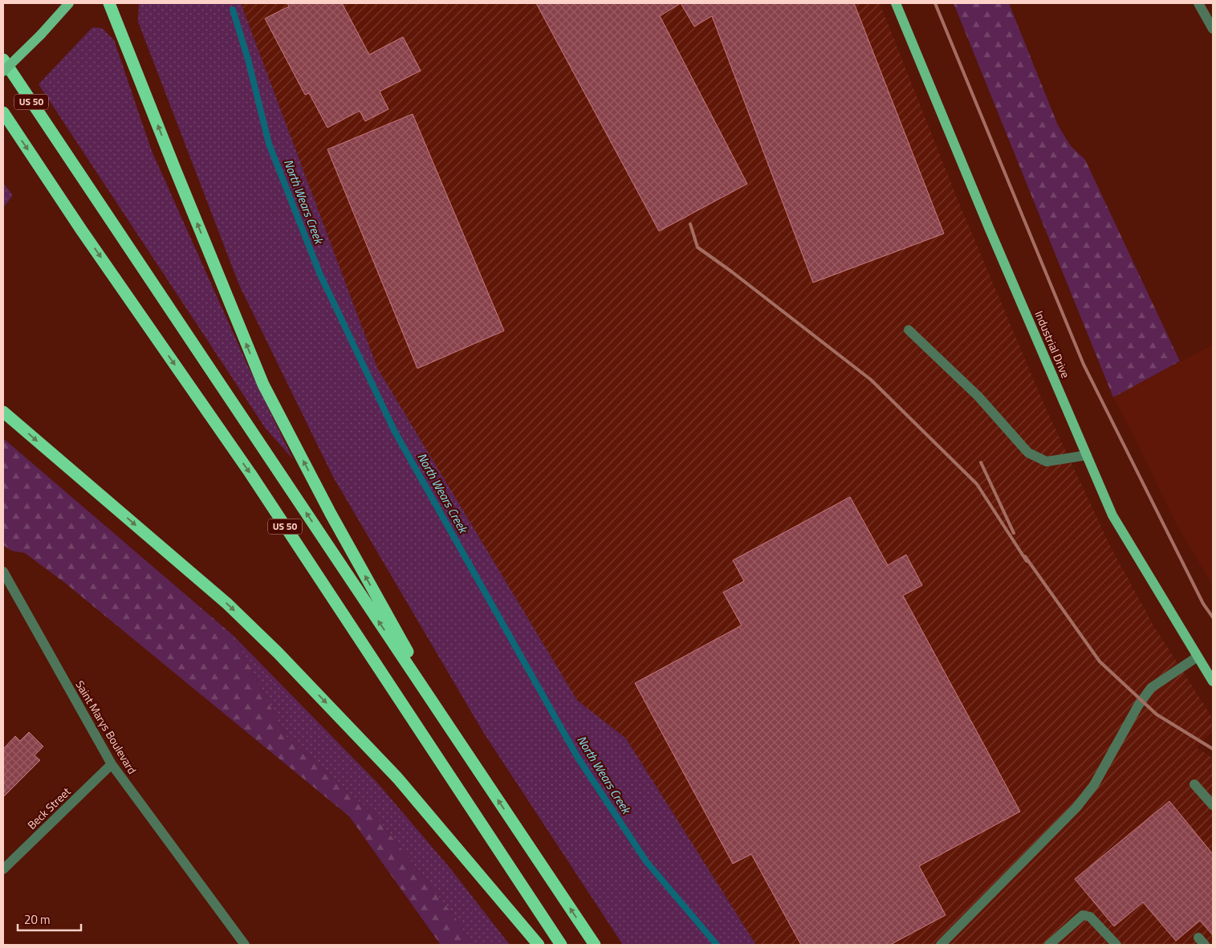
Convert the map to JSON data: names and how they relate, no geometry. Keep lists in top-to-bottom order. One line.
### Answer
{"streets":{"highway":["US 50"],"main road":["Industrial Drive"],"street":["Saint Marys Boulevard","Beck Street"]},"crossings":[["Saint Marys Boulevard","Beck Street"]],"water":["North Wears Creek"],"scale_bar":"20 m"}
